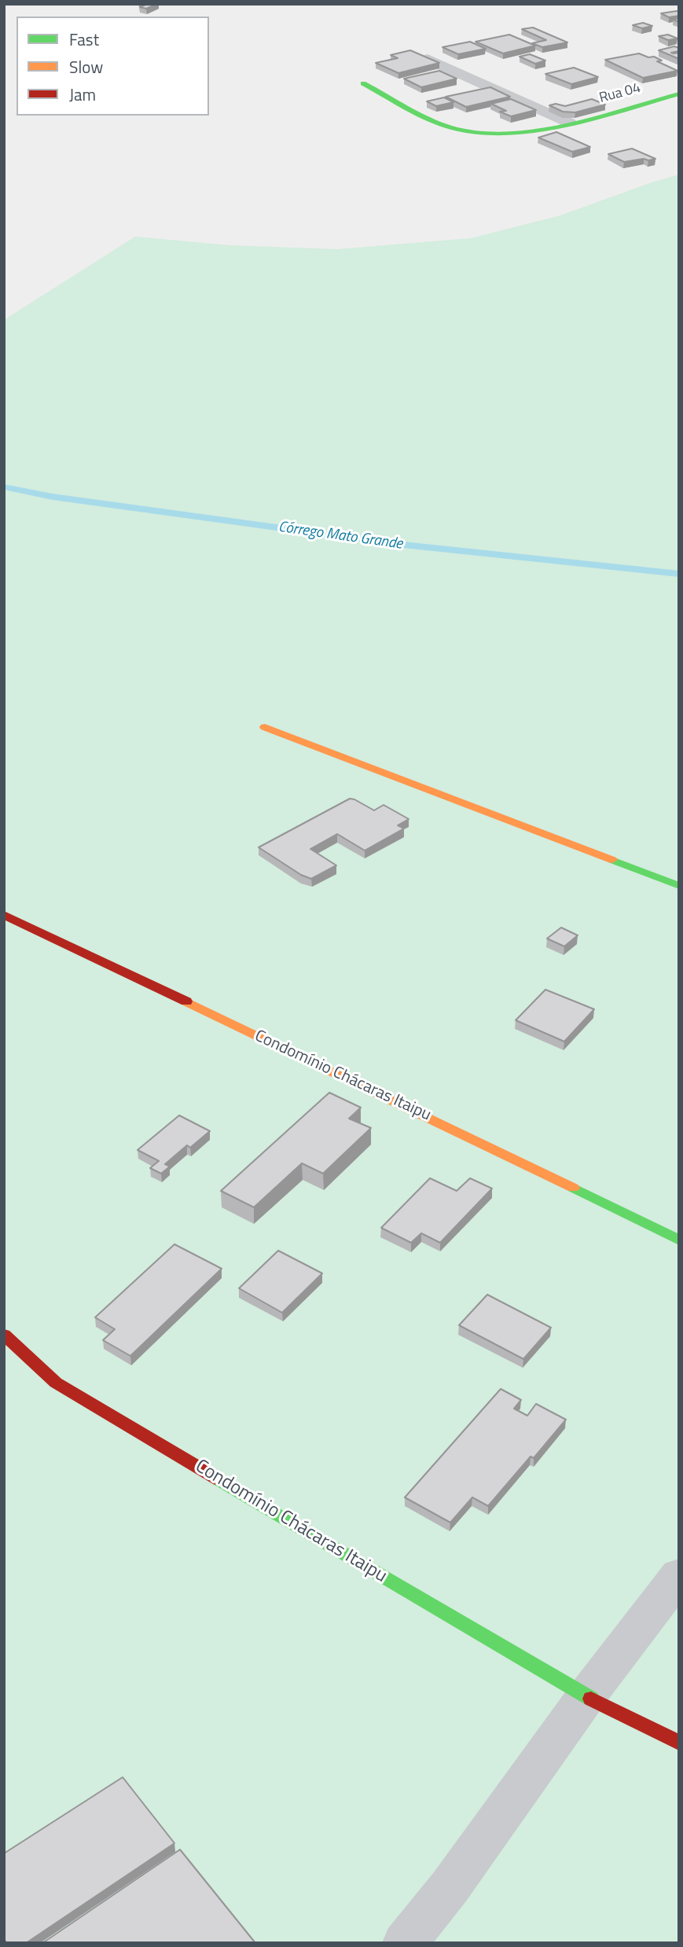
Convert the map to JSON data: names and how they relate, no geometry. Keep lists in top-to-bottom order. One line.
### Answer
{"streets":{"street":["Rua 04","Condomínio Chácaras Itaipu"]},"water":["Córrego Mato Grande"],"legend":["Fast","Slow","Jam"]}
